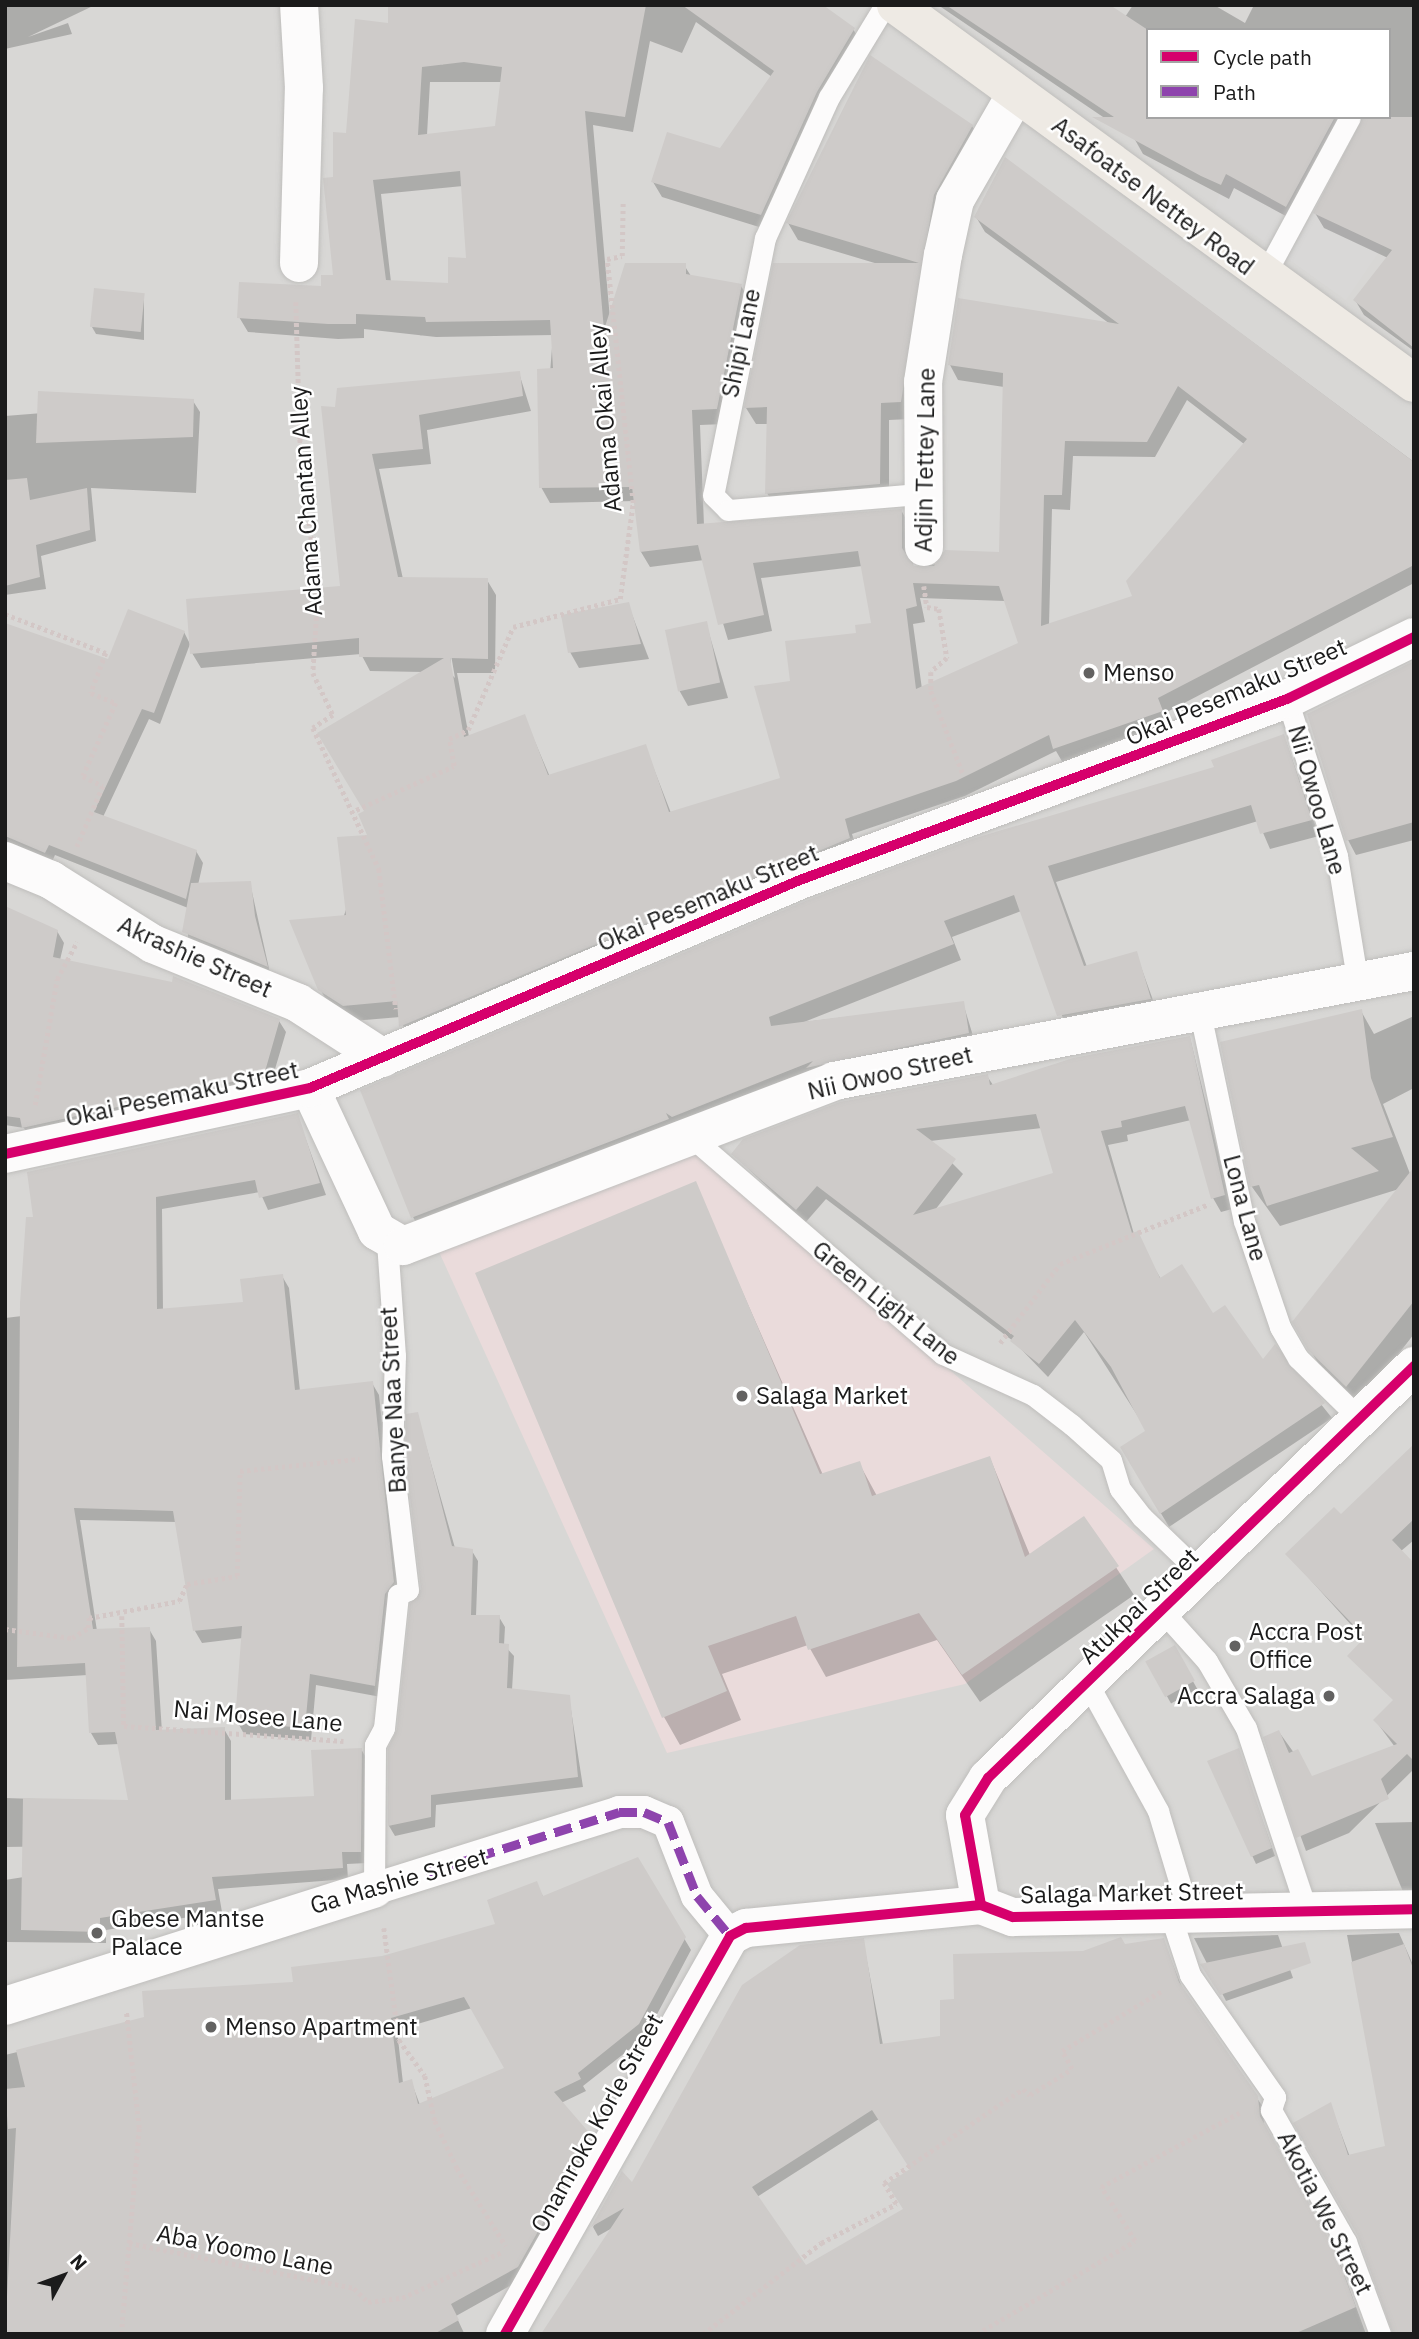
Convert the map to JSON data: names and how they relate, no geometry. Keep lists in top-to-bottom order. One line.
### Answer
{"streets":{"main road":["Asafoatse Nettey Road"],"street":["Adjin Tettey Lane","Okai Pesemaku Street","Akrashie Street","Nii Owoo Street","Banye Naa Street","Atukpai Street","Ga Mashie Street","Salaga Market Street","Onamroko Korle Street"],"lane":["Shipi Lane","Nii Owoo Lane","Lona Lane","Green Light Lane","Akotia We Street"],"path":["Adama Okai Alley","Adama Chantan Alley","Nai Mosee Lane","Aba Yoomo Lane"]},"crossings":[["Asafoatse Nettey Road","Adjin Tettey Lane"],["Shipi Lane","Adjin Tettey Lane"],["Adama Okai Alley","Adama Chantan Alley"],["Adjin Tettey Lane","Okai Pesemaku Street"],["Adama Chantan Alley","Okai Pesemaku Street"],["Adama Chantan Alley","Akrashie Street"],["Okai Pesemaku Street","Nii Owoo Lane"],["Okai Pesemaku Street","Akrashie Street"],["Okai Pesemaku Street","Banye Naa Street"],["Nii Owoo Lane","Nii Owoo Street"],["Nii Owoo Street","Lona Lane"],["Nii Owoo Street","Green Light Lane"],["Nii Owoo Street","Banye Naa Street"],["Lona Lane","Atukpai Street"],["Green Light Lane","Atukpai Street"],["Banye Naa Street","Nai Mosee Lane"],["Banye Naa Street","Ga Mashie Street"],["Atukpai Street","Salaga Market Street"],["Atukpai Street","Akotia We Street"],["Ga Mashie Street","Salaga Market Street"],["Ga Mashie Street","Onamroko Korle Street"],["Salaga Market Street","Onamroko Korle Street"],["Salaga Market Street","Akotia We Street"]],"places":["Menso","Salaga Market","Accra Post Office","Accra Salaga","Gbese Mantse Palace","Menso Apartment"],"legend":["Cycle path","Path"],"north":"top right"}
